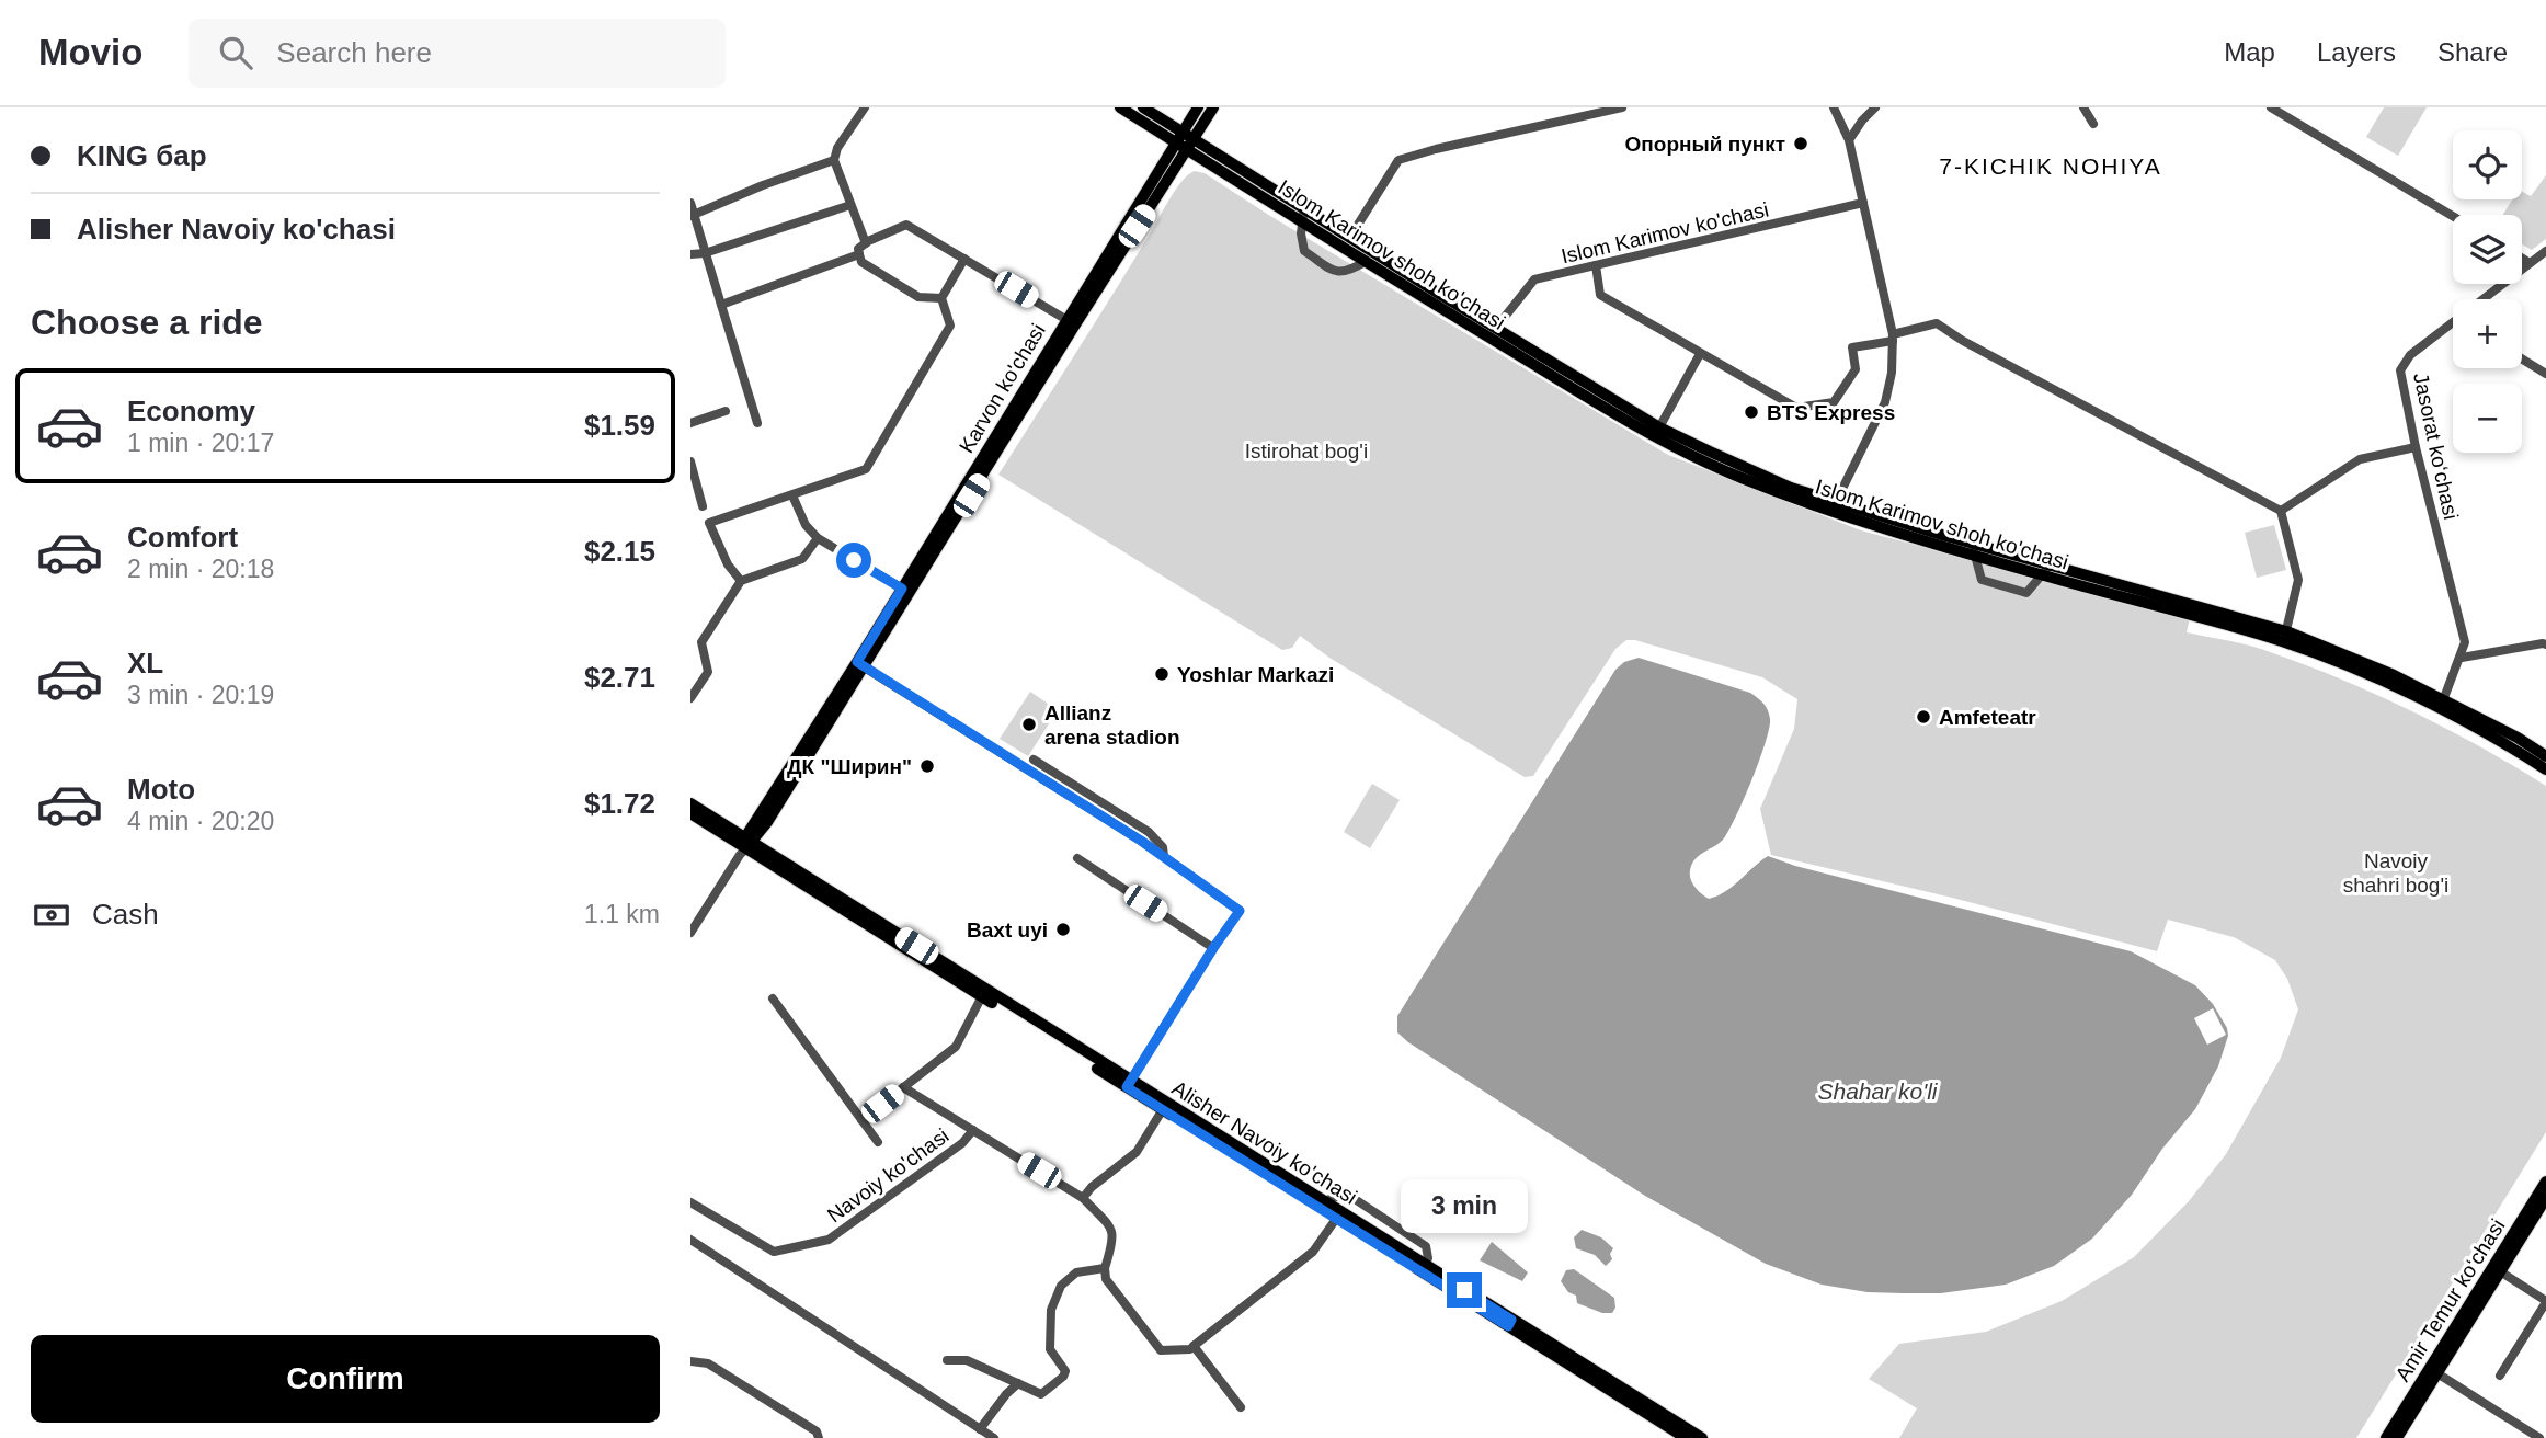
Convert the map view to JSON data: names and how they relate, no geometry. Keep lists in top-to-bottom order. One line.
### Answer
{"streets":{"main road":["Islom Karimov shoh ko'chasi","Karvon ko'chasi","Alisher Navoiy ko'chasi","Amir Temur ko‘chasi"],"street":["Islom Karimov ko'chasi","Jasorat ko‘chasi","Navoiy ko'chasi"]},"crossings":[["Islom Karimov ko'chasi","Islom Karimov shoh ko'chasi"],["Islom Karimov shoh ko'chasi","Karvon ko'chasi"],["Islom Karimov shoh ko'chasi","Jasorat ko‘chasi"],["Karvon ko'chasi","Alisher Navoiy ko'chasi"]],"districts":["7-KICHIK NOHIYA"],"water":["Shahar ko'li"],"parks":["Istirohat bog'i","Navoiy shahri bog'i"],"places":["Опорный пункт","BTS Express","Yoshlar Markazi","Amfeteatr","Allianz arena stadion","ДК \"Ширин\"","Baxt uyi"],"page":{"header":"Movio","search":"Search here","nav":["Map","Layers","Share"],"banner":["KING бар","Alisher Navoiy ko'chasi"],"map_buttons":["+","−"],"heading":"Choose a ride","list":[{"name":"Economy","note":"1 min · 20:17","value":"$1.59"},{"name":"Comfort","note":"2 min · 20:18","value":"$2.15"},{"name":"XL","note":"3 min · 20:19","value":"$2.71"},{"name":"Moto","note":"4 min · 20:20","value":"$1.72"}],"pay":["Cash","1.1 km"],"bubble":"3 min","buttons":"Confirm"}}
